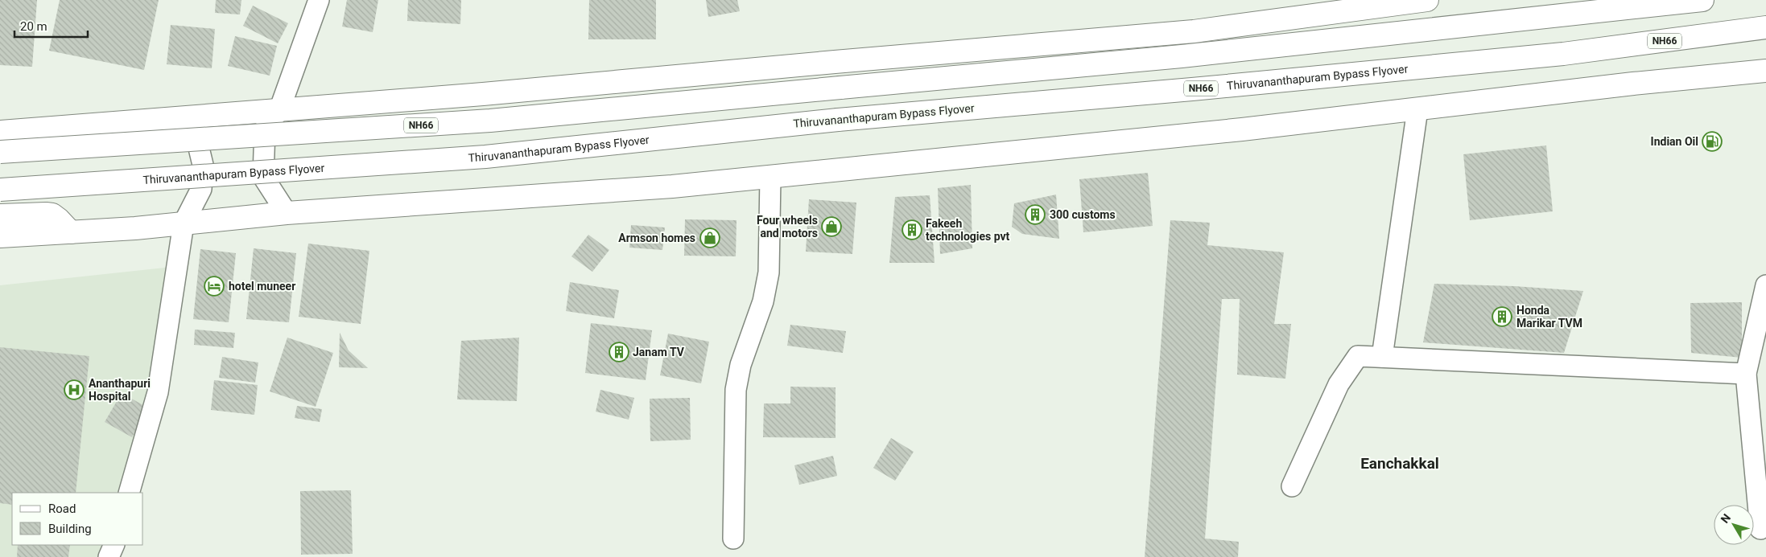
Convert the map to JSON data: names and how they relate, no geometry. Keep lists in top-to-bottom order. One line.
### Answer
{"streets":{"main road":["NH66","Thiruvananthapuram Bypass Flyover"]},"districts":["Eanchakkal"],"places":{"fuel station":["Indian Oil"],"building":["300 customs","Fakeeh technologies pvt","Honda Marikar TVM","Janam TV"],"shop":["Four wheels and motors","Armson homes"],"hotel":["hotel muneer"],"hospital":["Ananthapuri Hospital"]},"legend":["Road","Building"],"scale_bar":"20 m","north":"top left"}
